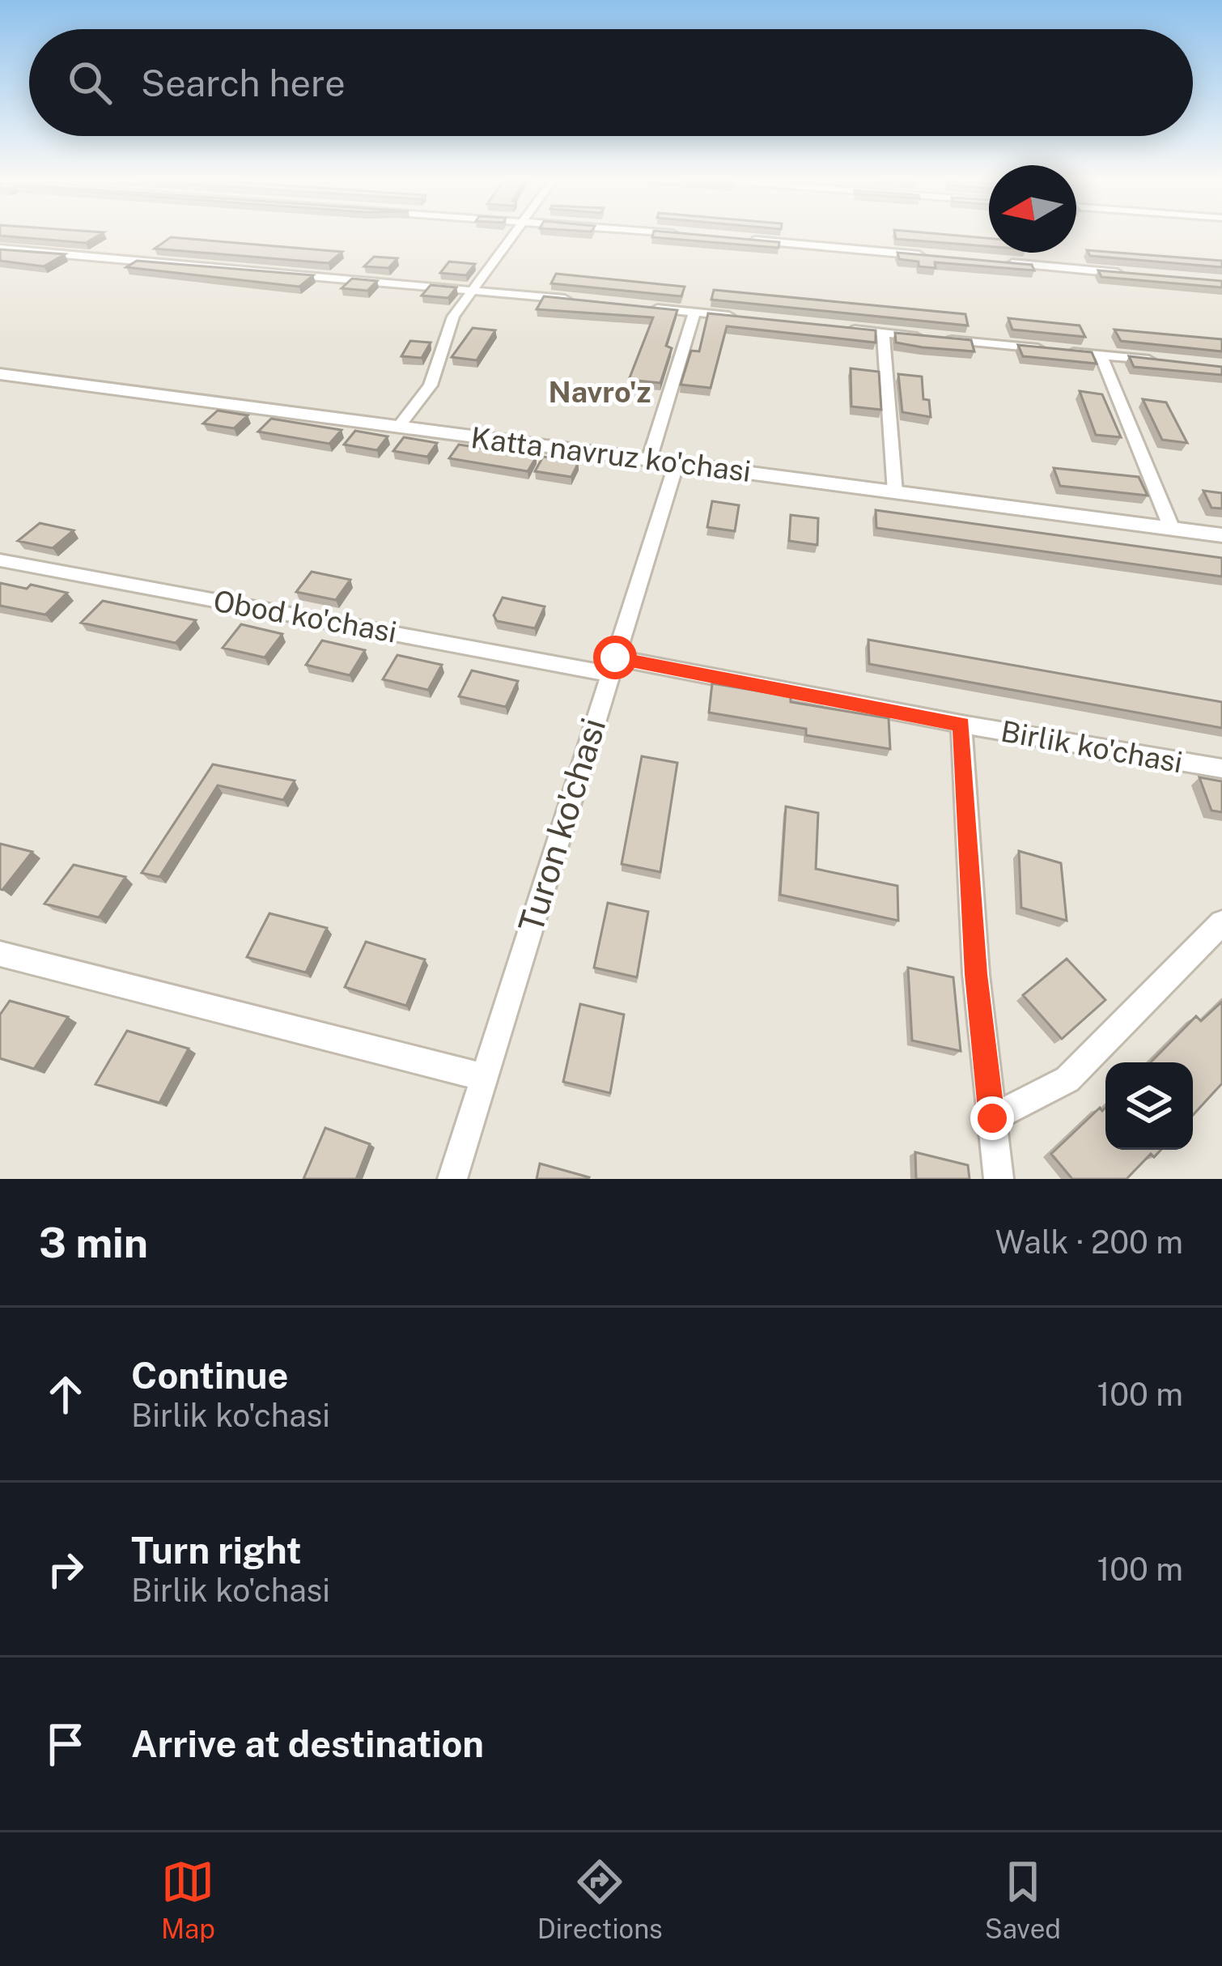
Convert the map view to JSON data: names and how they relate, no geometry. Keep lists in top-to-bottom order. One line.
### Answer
{"streets":{"street":["Katta navruz ko'chasi","Obod ko'chasi","Birlik ko'chasi","Turon ko'chasi"]},"crossings":[["Katta navruz ko'chasi","Turon ko'chasi"],["Obod ko'chasi","Birlik ko'chasi"],["Obod ko'chasi","Turon ko'chasi"],["Birlik ko'chasi","Turon ko'chasi"]],"districts":["Navro'z"],"north":"left","page":{"search":"Search here","heading":["3 min","Walk · 200 m"],"list":[["Continue","Birlik ko'chasi","100 m"],["Turn right","Birlik ko'chasi","100 m"],"Arrive at destination"],"nav":["Map","Directions","Saved"]}}
